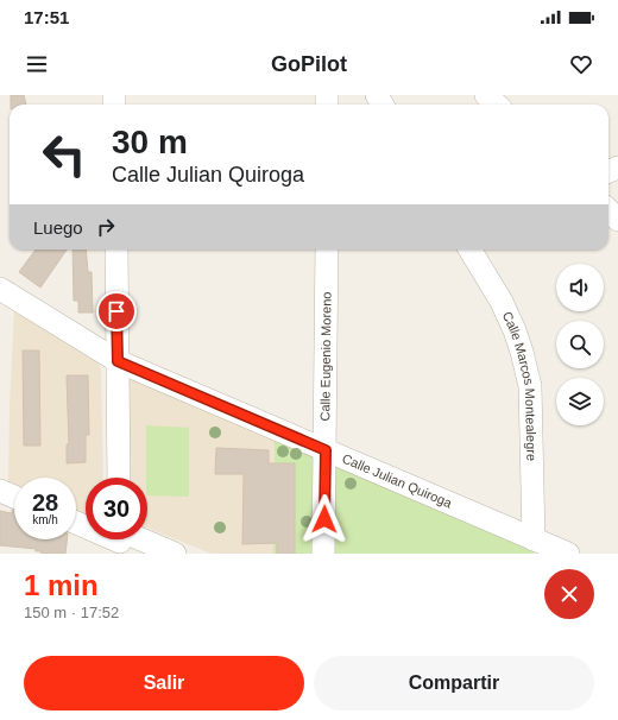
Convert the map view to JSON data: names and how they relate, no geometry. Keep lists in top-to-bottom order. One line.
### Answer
{"streets":{"street":["Calle Eugenio Moreno","Calle Marcos Montealegre","Calle Julian Quiroga"]},"crossings":[["Calle Eugenio Moreno","Calle Julian Quiroga"],["Calle Marcos Montealegre","Calle Julian Quiroga"]],"page":{"status":"17:51","header":"GoPilot","turn":["30 m","Calle Julian Quiroga"],"then":"Luego","speed":"28 km/h","limit":"30","heading":["1 min","150 m · 17:52"],"buttons":["Salir","Compartir"]}}
